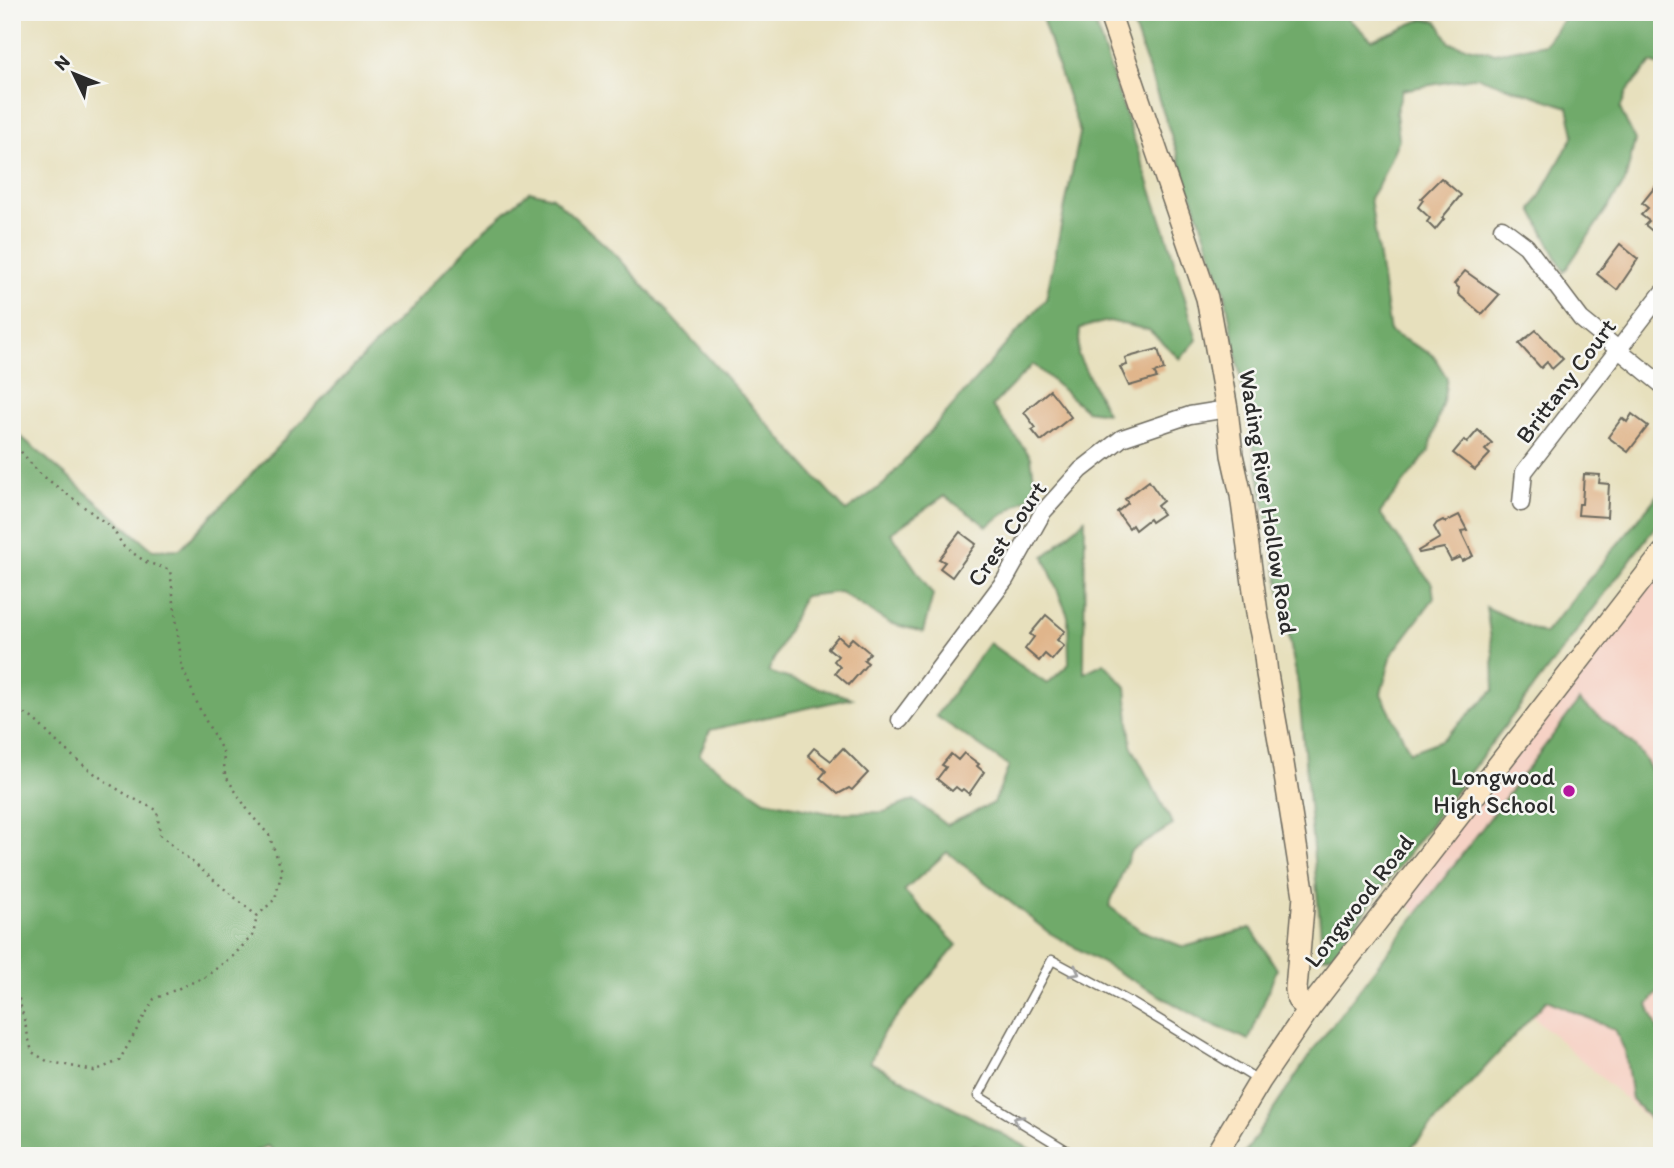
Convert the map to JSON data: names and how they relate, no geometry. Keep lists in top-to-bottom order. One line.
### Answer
{"streets":{"street":["Brittany Court","Wading River Hollow Road","Crest Court","Longwood Road"]},"crossings":[["Wading River Hollow Road","Crest Court"],["Wading River Hollow Road","Longwood Road"]],"places":["Longwood High School"],"north":"top left"}
